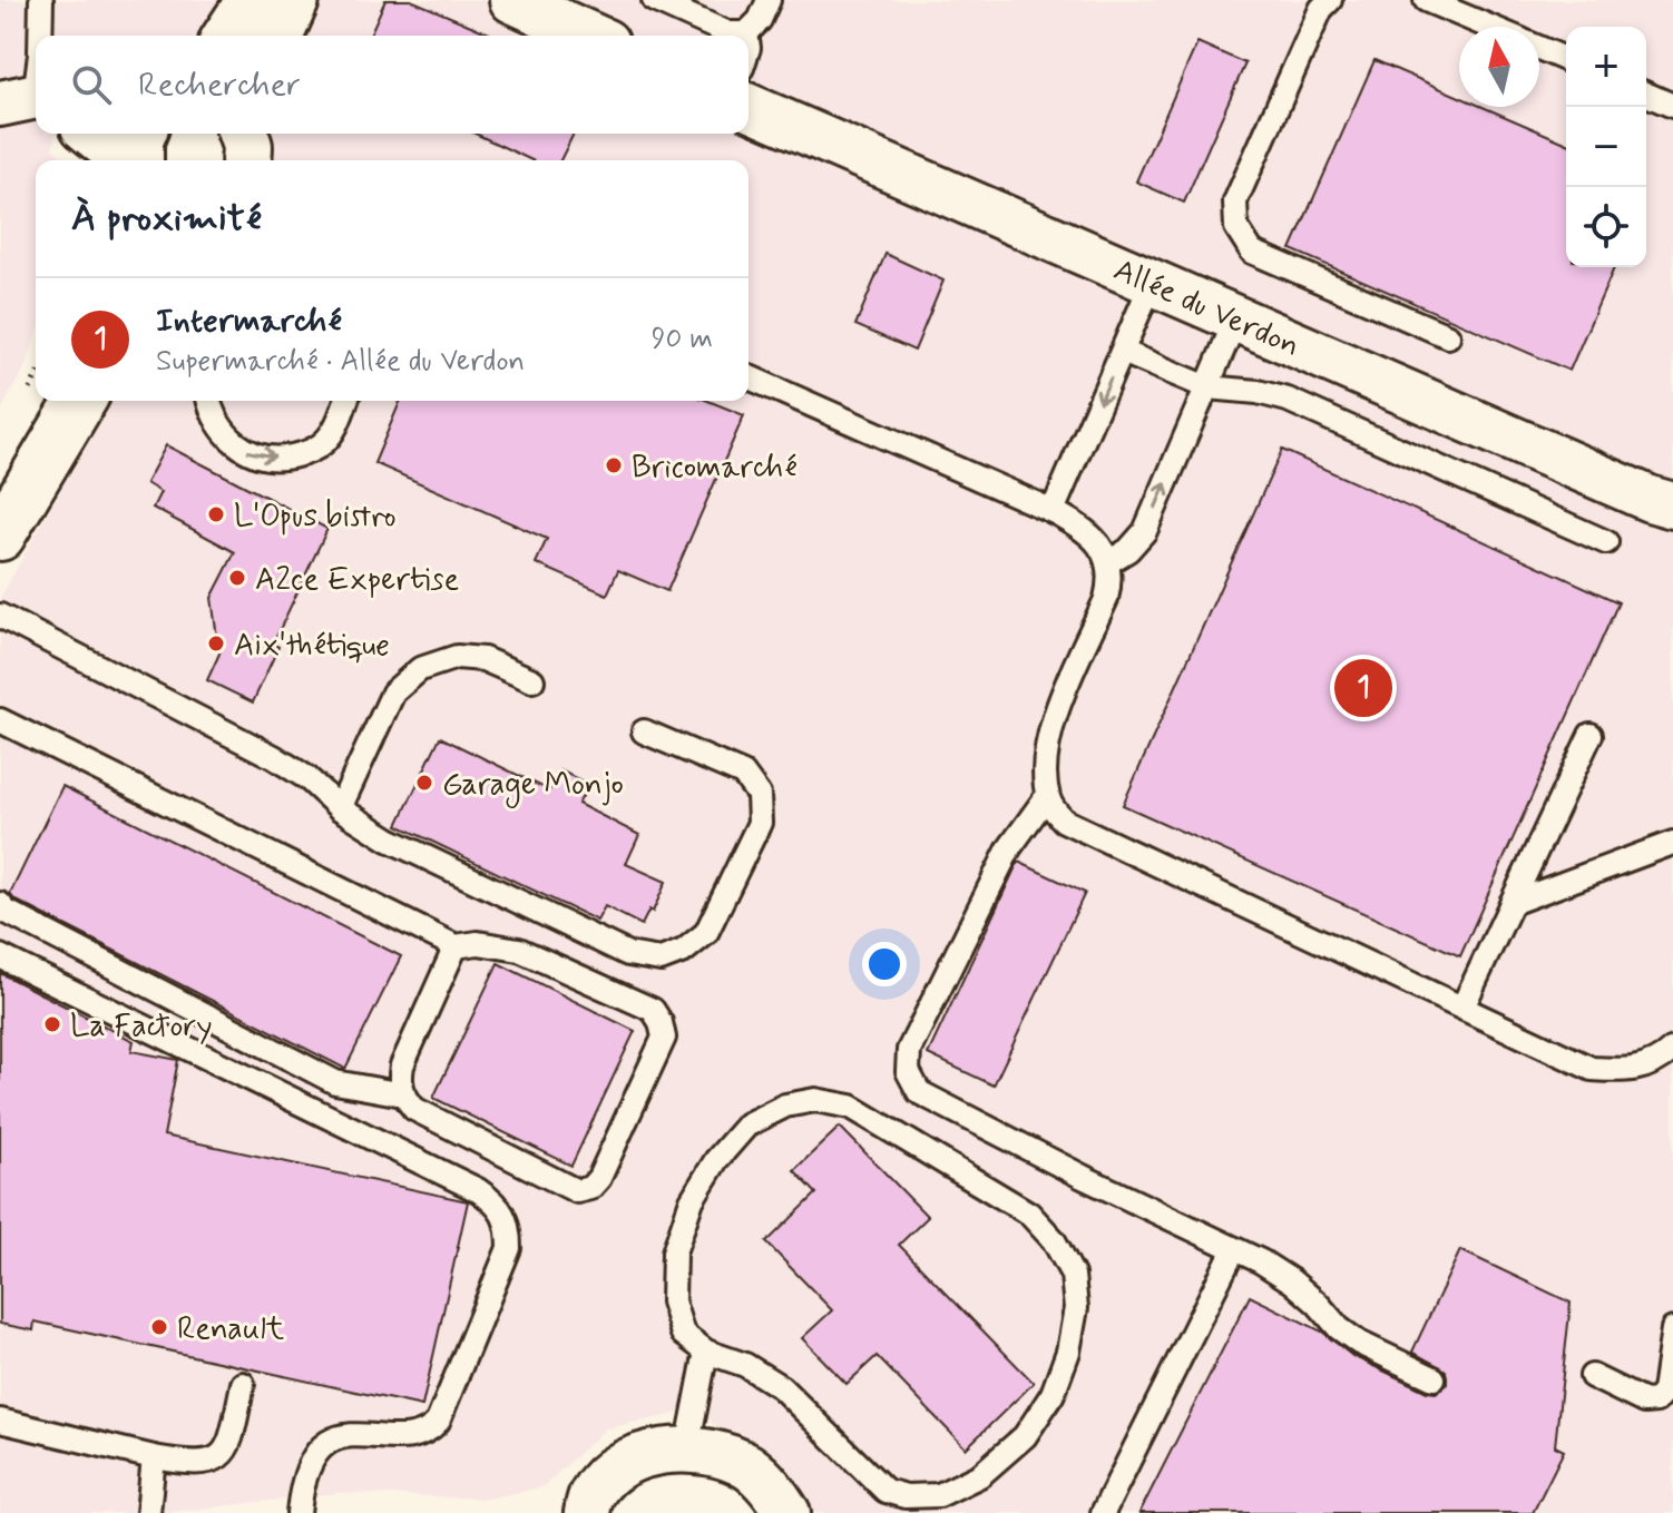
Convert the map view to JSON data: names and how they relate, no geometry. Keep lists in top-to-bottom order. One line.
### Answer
{"streets":{"street":["Allée du Verdon"]},"places":["Bricomarché","L'Opus bistro","A2ce Expertise","Aix'thétique","Garage Monjo","La Factory","Renault"],"north":"top","page":{"map_buttons":["+","−"],"search":"Rechercher","heading":"À proximité","list":[{"mark":"1","name":"Intermarché","note":"Supermarché · Allée du Verdon","value":"90 m"}],"pins":"1"}}
